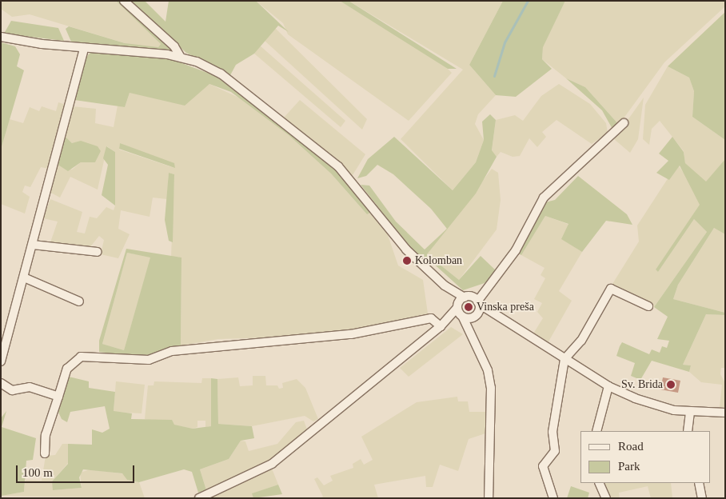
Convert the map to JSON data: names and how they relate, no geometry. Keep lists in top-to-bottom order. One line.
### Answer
{"places":["Kolomban","Vinska preša","Sv. Brida"],"legend":["Road","Park"],"scale_bar":"100 m"}
